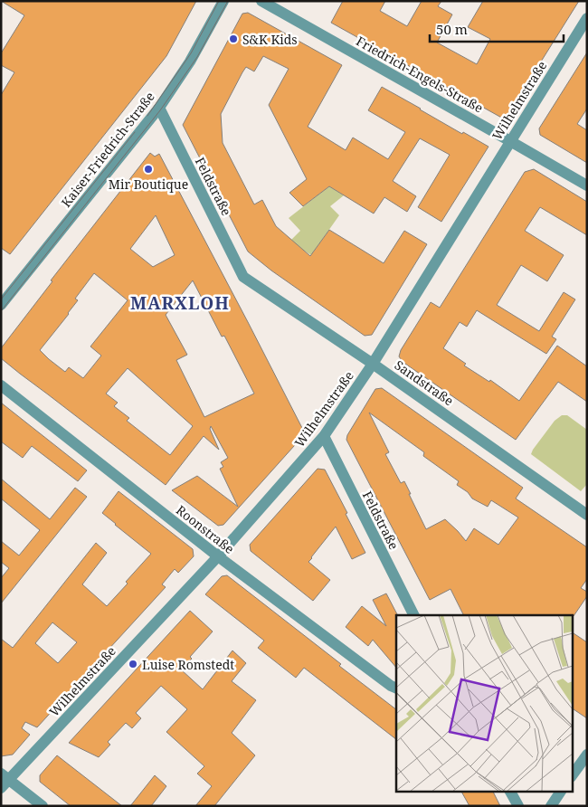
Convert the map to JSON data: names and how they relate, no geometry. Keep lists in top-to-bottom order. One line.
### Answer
{"streets":{"street":["Friedrich-Engels-Straße","Wilhelmstraße","Kaiser-Friedrich-Straße","Feldstraße","Sandstraße","Roonstraße"]},"crossings":[["Friedrich-Engels-Straße","Wilhelmstraße"],["Wilhelmstraße","Feldstraße"],["Wilhelmstraße","Sandstraße"],["Wilhelmstraße","Roonstraße"],["Kaiser-Friedrich-Straße","Feldstraße"],["Feldstraße","Sandstraße"]],"districts":["MARXLOH"],"places":["S&K Kids","Mir Boutique","Luise Romstedt"],"scale_bar":"50 m"}
